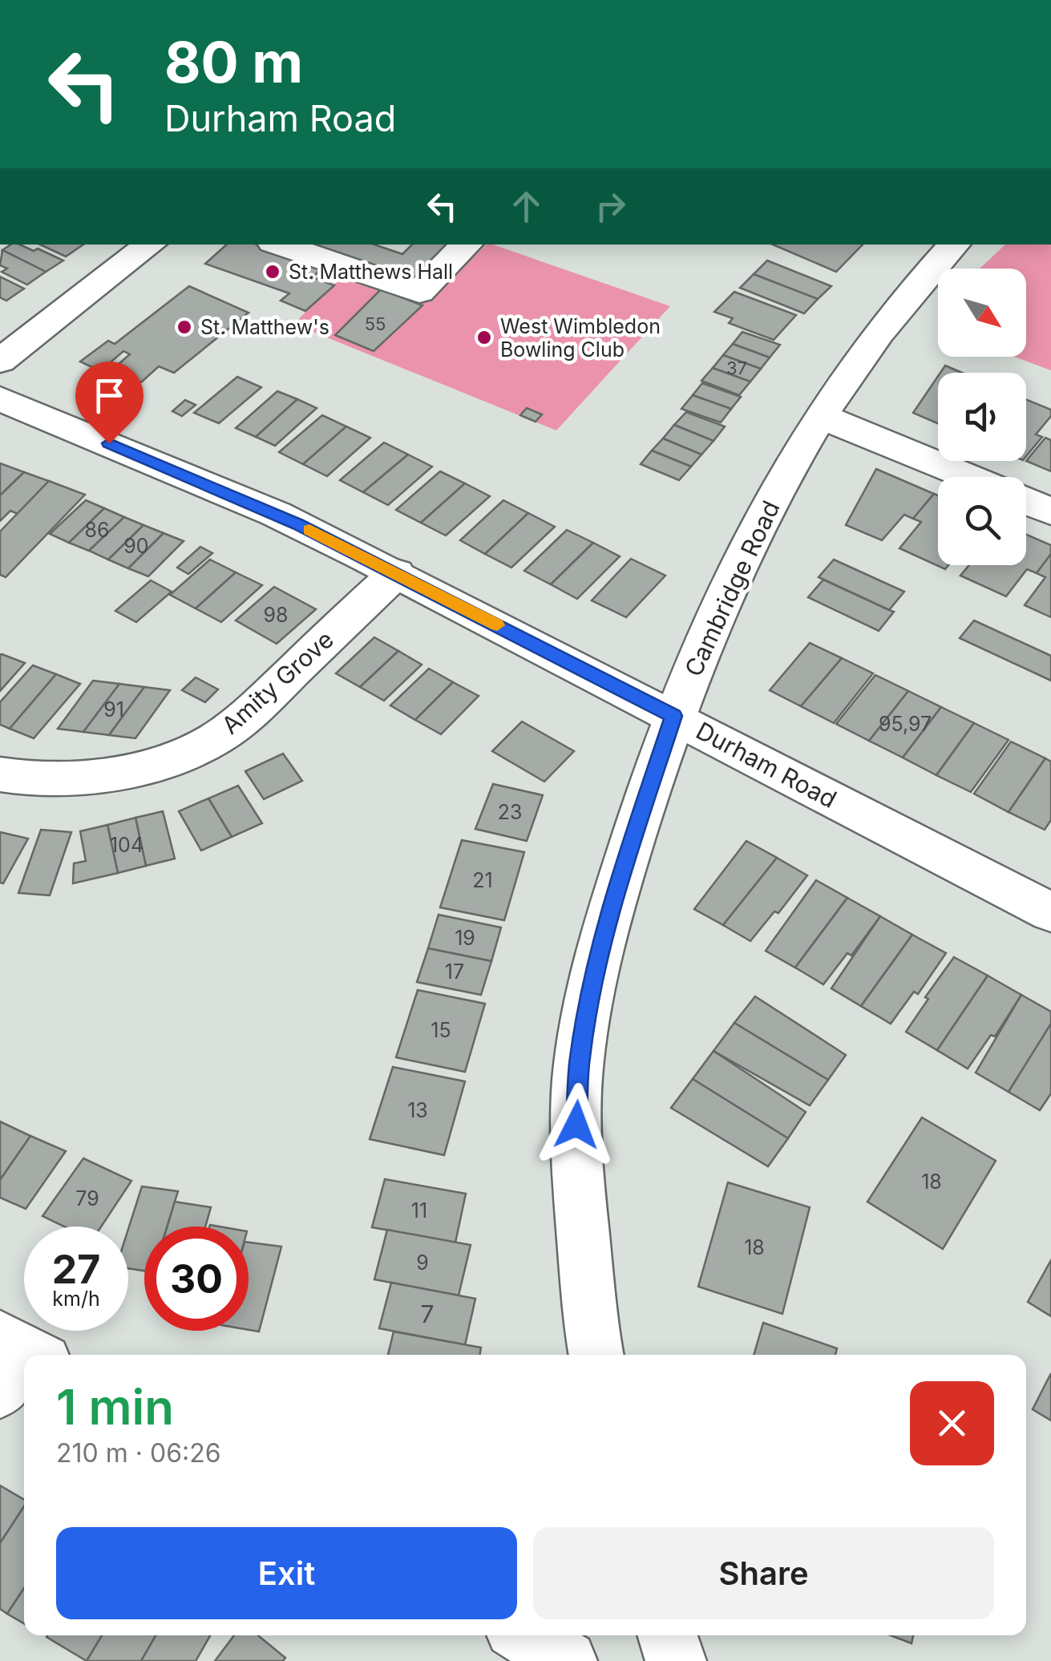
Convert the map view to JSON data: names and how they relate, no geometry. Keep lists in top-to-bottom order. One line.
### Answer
{"streets":{"street":["Cambridge Road","Amity Grove","Durham Road"]},"crossings":[["Cambridge Road","Durham Road"],["Amity Grove","Durham Road"]],"places":["St. Matthews Hall","St. Matthew's","West Wimbledon Bowling Club"],"house_numbers":["55","37","86","90","98","91","95,97","23","104","21","19","17","15","13","18","79","11","18","9","7"],"north":"bottom right","page":{"turn":["80 m","Durham Road"],"speed":"27 km/h","limit":"30","heading":["1 min","210 m · 06:26"],"buttons":["Exit","Share"]}}
